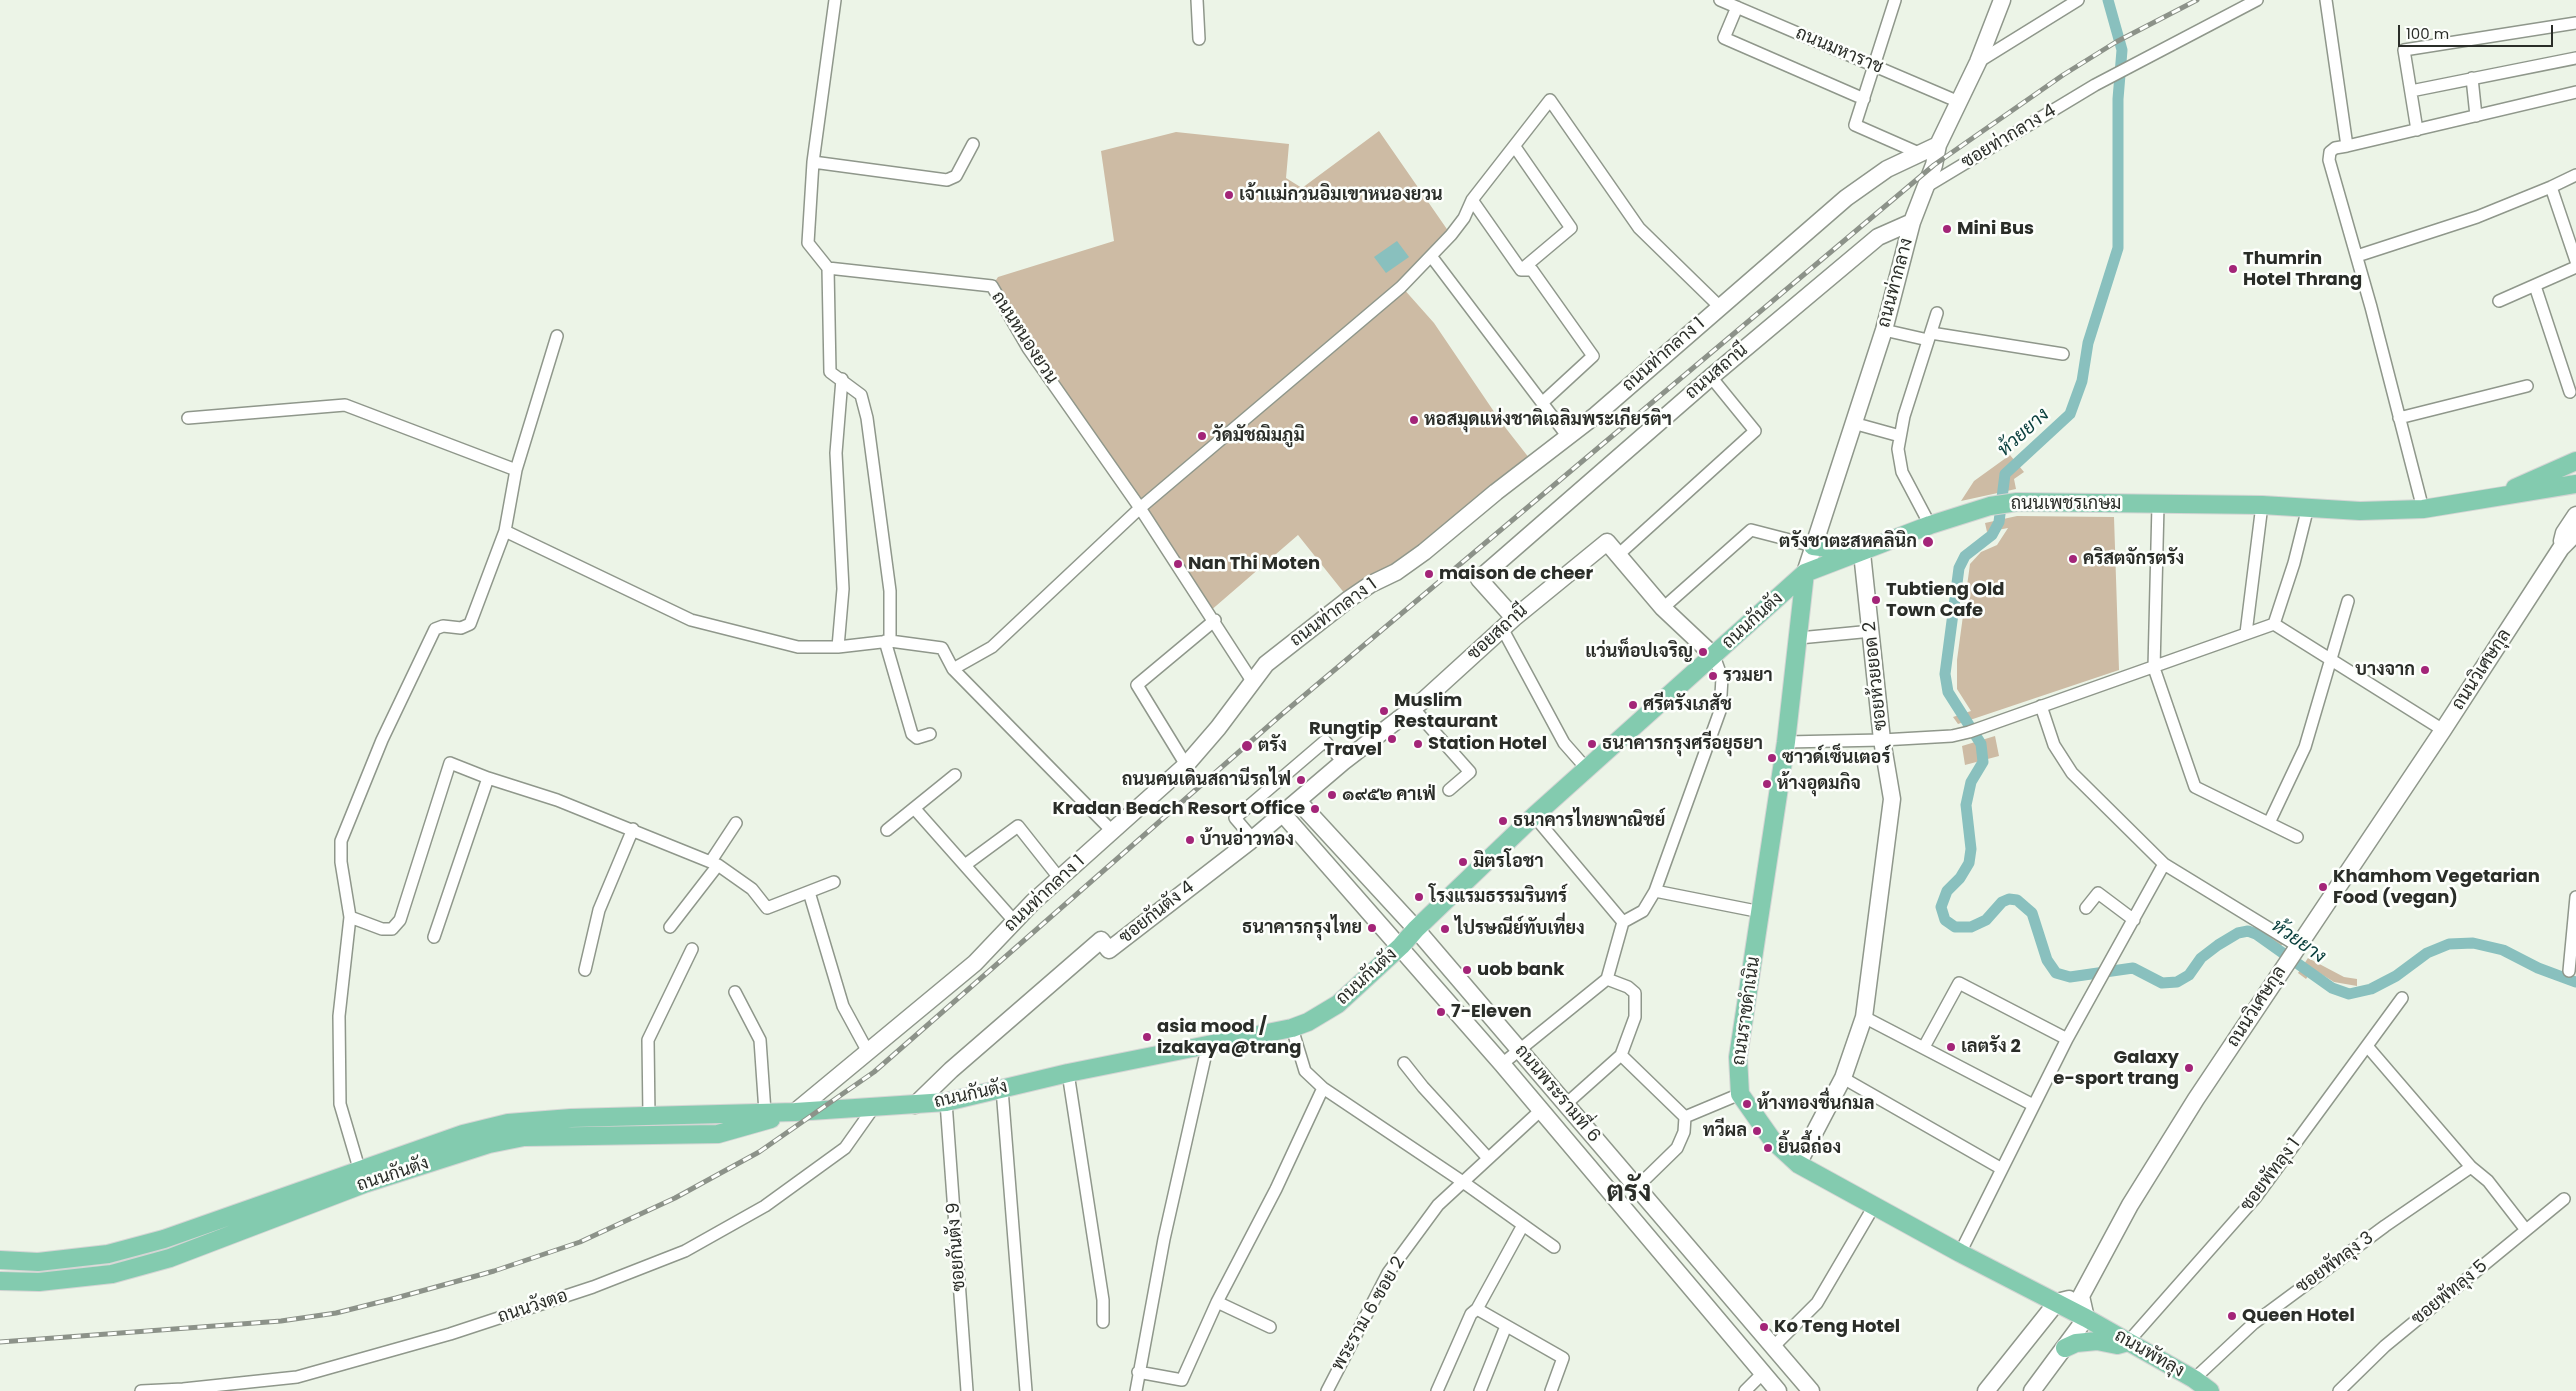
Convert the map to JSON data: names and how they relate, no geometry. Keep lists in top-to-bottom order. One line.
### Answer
{"streets":{"main road":["ถนนเพชรเกษม","ถนนกันตัง","ถนนราชดำเนิน","ถนนพัทลุง"],"street":["ถนนมหาราช","ซอยท่ากลาง 4","ถนนท่ากลาง","ถนนหนองยวน","ถนนท่ากลาง 1","ถนนสถานี","ซอยสถานี","ถนนวิเศษกุล","ซอยห้วยยอด 2","ซอยกันตัง 4","ถนนพระรามที่ 6","ซอยพัทลุง 1","ซอยกันตัง 9","ซอยพัทลุง 3","ซอยพัทลุง 5","ถนนวังตอ","พระราม 6 ซอย 2"]},"crossings":[["ถนนมหาราช","ถนนท่ากลาง"],["ซอยท่ากลาง 4","ถนนท่ากลาง"],["ถนนท่ากลาง","ถนนท่ากลาง 1"],["ถนนท่ากลาง","ถนนสถานี"],["ถนนท่ากลาง","ถนนเพชรเกษม"],["ถนนท่ากลาง","ถนนกันตัง"],["ถนนท่ากลาง","ถนนราชดำเนิน"],["ถนนหนองยวน","ถนนท่ากลาง 1"],["ถนนท่ากลาง 1","ถนนกันตัง"],["ถนนสถานี","ซอยสถานี"],["ถนนเพชรเกษม","ถนนกันตัง"],["ถนนเพชรเกษม","ซอยห้วยยอด 2"],["ถนนเพชรเกษม","ถนนราชดำเนิน"],["ถนนกันตัง","ซอยสถานี"],["ถนนกันตัง","ซอยกันตัง 4"],["ถนนกันตัง","ถนนราชดำเนิน"],["ถนนกันตัง","ถนนพระรามที่ 6"],["ถนนกันตัง","ซอยกันตัง 9"],["ถนนกันตัง","ถนนวังตอ"],["ซอยสถานี","ซอยกันตัง 4"],["ซอยกันตัง 4","ถนนพระรามที่ 6"],["ถนนพระรามที่ 6","พระราม 6 ซอย 2"],["ซอยพัทลุง 1","ถนนพัทลุง"],["ซอยพัทลุง 3","ถนนพัทลุง"]],"districts":["ตรัง"],"water":["ห้วยยาง"],"places":["เจ้าเเม่กวนอิมเขาหนองยวน","Mini Bus","Thumrin Hotel Thrang","หอสมุดแห่งชาติเฉลิมพระเกียรติฯ","วัดมัชฌิมภูมิ","ตรังชาตะสหคลินิก","คริสตจักรตรัง","Nan Thi Moten","maison de cheer","Tubtieng Old Town Cafe","แว่นท็อปเจริญ","บางจาก","รวมยา","ศรีตรังเภสัช","Muslim Restaurant","Rungtip Travel","Station Hotel","ธนาคารกรุงศรีอยุธยา","ตรัง","ซาวด์เซ็นเตอร์","ถนนคนเดินสถานีรถไฟ","ห้างอุดมกิจ","๑๙๕๒ คาเฟ่","Kradan Beach Resort Office","ธนาคารไทยพาณิชย์","บ้านอ่าวทอง","มิตรโอชา","Khamhom Vegetarian Food (vegan)","โรงแรมธรรมรินทร์","ธนาคารกรุงไทย","ไปรษณีย์ทับเที่ยง","uob bank","7-Eleven","asia mood / izakaya@trang","เลตรัง 2","Galaxy e-sport trang","ห้างทองชื่นกมล","ทวีผล","ยิ้นฉี้ถ่อง","Queen Hotel","Ko Teng Hotel"],"scale_bar":"100 m"}
